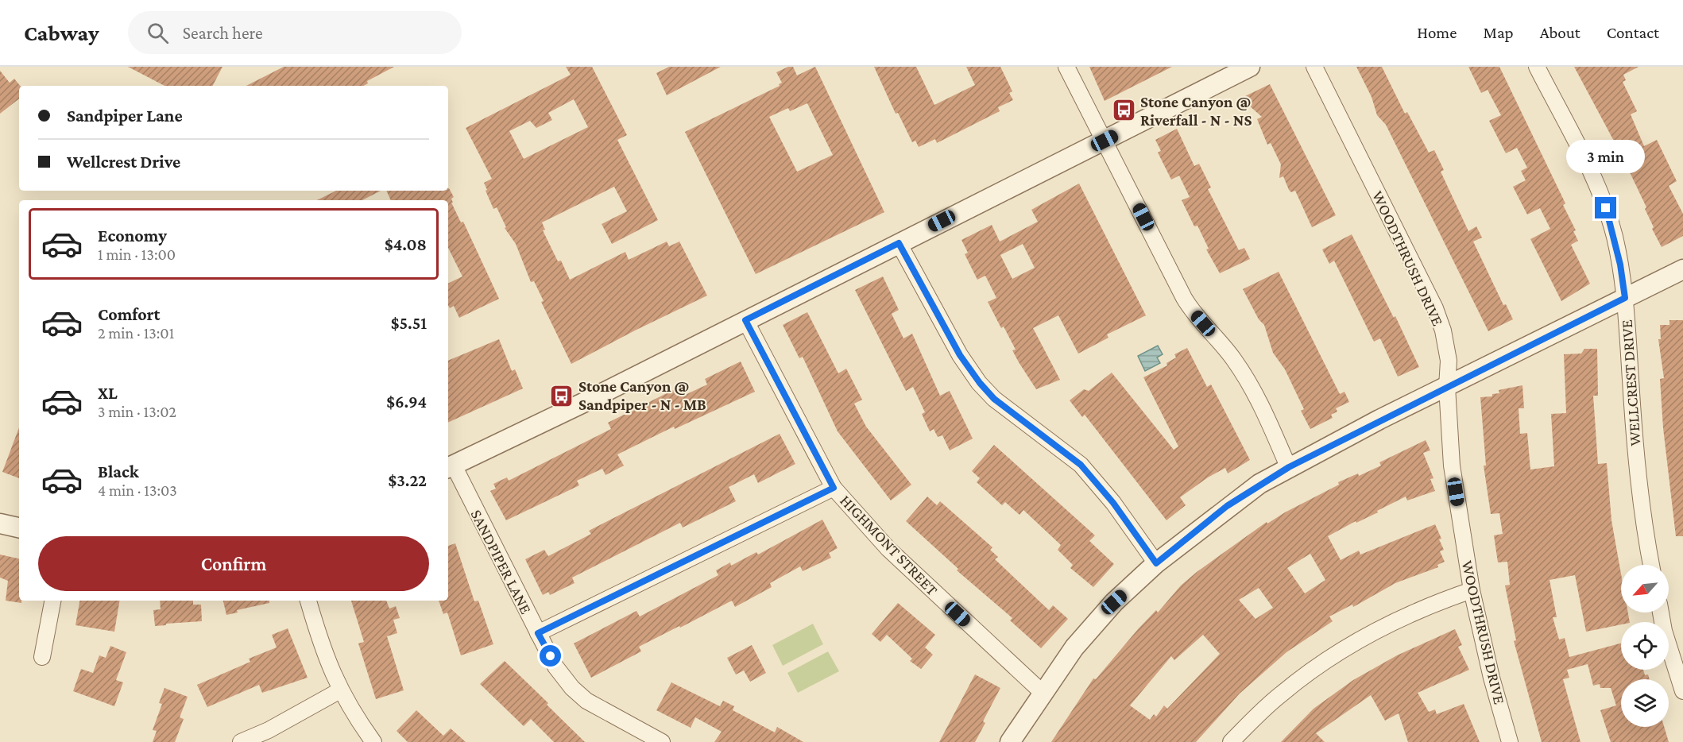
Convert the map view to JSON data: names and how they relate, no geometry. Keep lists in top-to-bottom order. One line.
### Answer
{"streets":{"street":["WOODTHRUSH DRIVE","WELLCREST DRIVE","HIGHMONT STREET","SANDPIPER LANE"]},"places":{"bus stop":["Stone Canyon @ Riverfall - N - NS","Stone Canyon @ Sandpiper - N - MB"]},"north":"bottom left","page":{"header":"Cabway","search":"Search here","nav":["Home","Map","About","Contact"],"banner":["Sandpiper Lane","Wellcrest Drive"],"bubble":"3 min","list":[{"name":"Economy","note":"1 min · 13:00","value":"$4.08"},{"name":"Comfort","note":"2 min · 13:01","value":"$5.51"},{"name":"XL","note":"3 min · 13:02","value":"$6.94"},{"name":"Black","note":"4 min · 13:03","value":"$3.22"}],"buttons":"Confirm"}}
